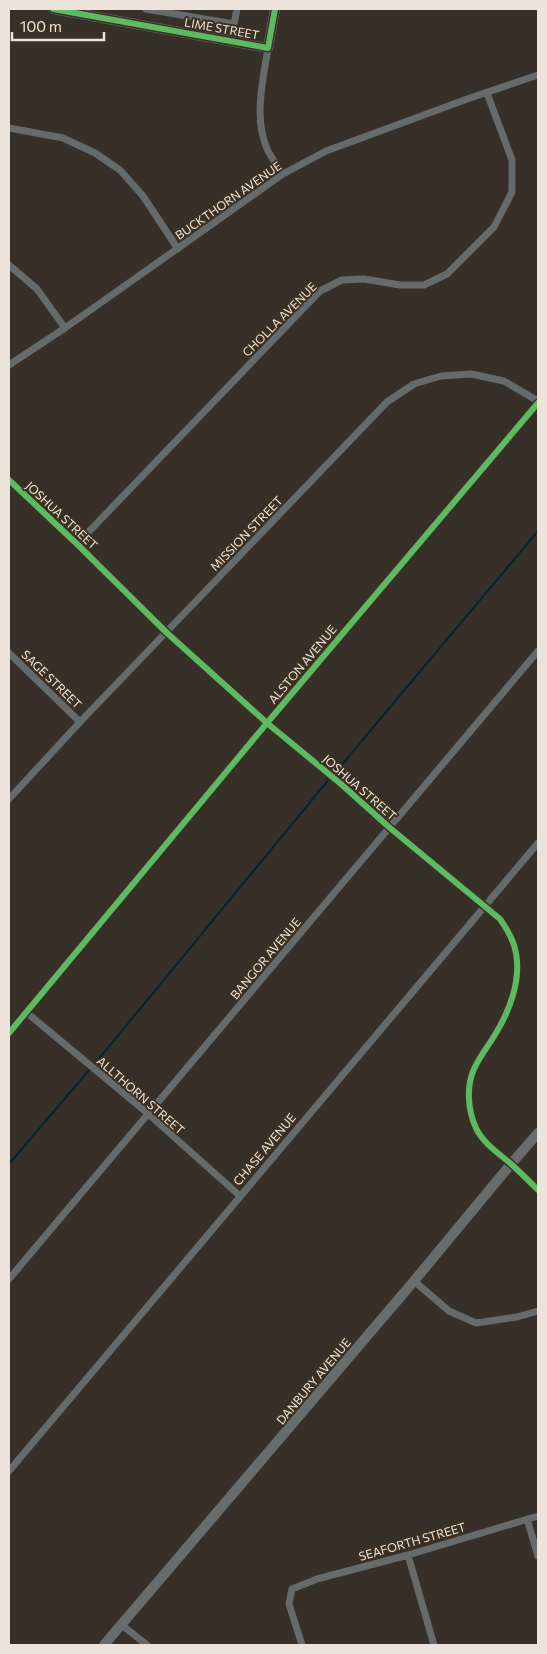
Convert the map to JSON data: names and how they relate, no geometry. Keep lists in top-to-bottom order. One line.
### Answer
{"streets":{"street":["LIME STREET","BUCKTHORN AVENUE","CHOLLA AVENUE","JOSHUA STREET","MISSION STREET","ALSTON AVENUE","SAGE STREET","BANGOR AVENUE","ALLTHORN STREET","CHASE AVENUE","DANBURY AVENUE","SEAFORTH STREET"]},"crossings":[["BUCKTHORN AVENUE","CHOLLA AVENUE"],["CHOLLA AVENUE","JOSHUA STREET"],["JOSHUA STREET","MISSION STREET"],["JOSHUA STREET","ALSTON AVENUE"],["JOSHUA STREET","BANGOR AVENUE"],["JOSHUA STREET","CHASE AVENUE"],["JOSHUA STREET","DANBURY AVENUE"],["MISSION STREET","ALSTON AVENUE"],["MISSION STREET","SAGE STREET"],["ALSTON AVENUE","ALLTHORN STREET"],["BANGOR AVENUE","ALLTHORN STREET"],["ALLTHORN STREET","CHASE AVENUE"]],"scale_bar":"100 m"}
